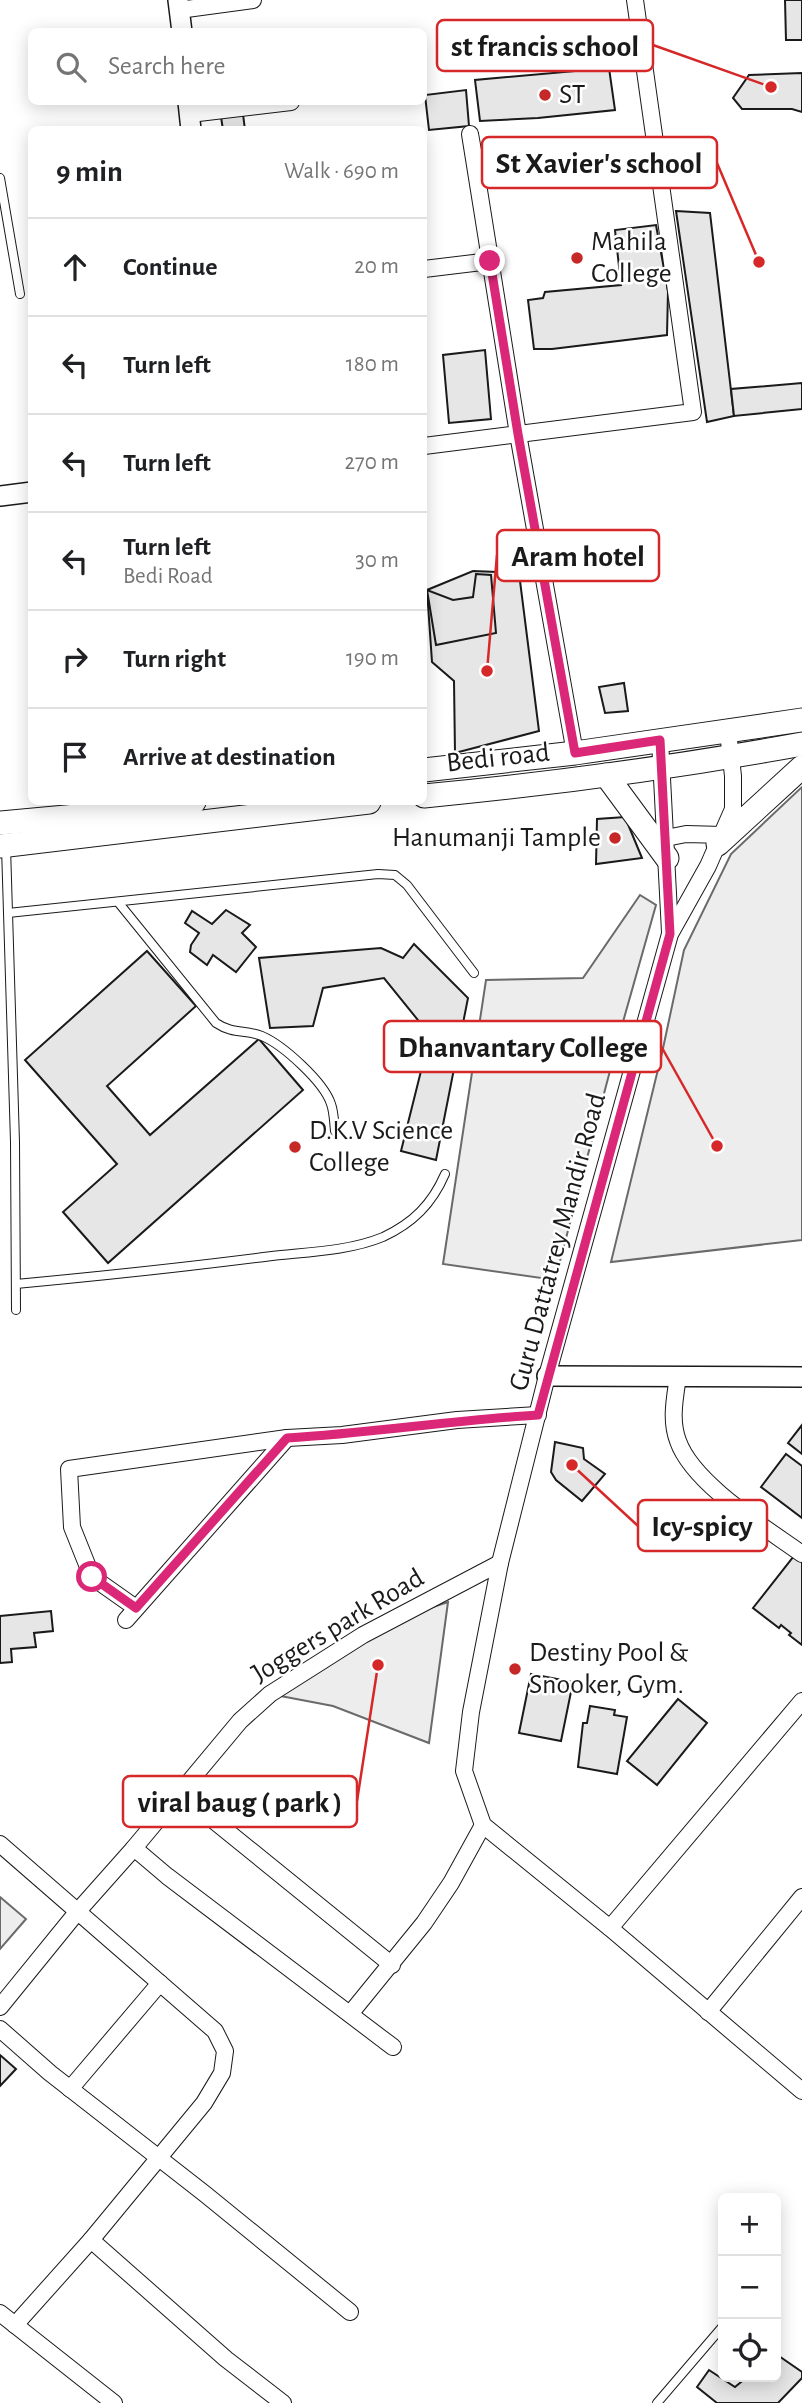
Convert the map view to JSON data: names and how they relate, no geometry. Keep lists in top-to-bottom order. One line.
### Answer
{"streets":{"main road":["Bedi road"],"street":["Guru Dattatrey Mandir Road","Joggers park Road"]},"crossings":[["Bedi road","Guru Dattatrey Mandir Road"],["Guru Dattatrey Mandir Road","Joggers park Road"]],"places":["st francis school","ST","Mahila College","St Xavier's school","Aram hotel","Hanumanji Tample","Dhanvantary College","D.K.V Science College","Icy-spicy","viral baug ( park )","Destiny Pool & Snooker, Gym."],"page":{"search":"Search here","heading":["9 min","Walk · 690 m"],"list":[["Continue","20 m"],["Turn left","180 m"],["Turn left","270 m"],["Turn left","Bedi Road","30 m"],["Turn right","190 m"],"Arrive at destination"],"map_buttons":["+","−"]}}
